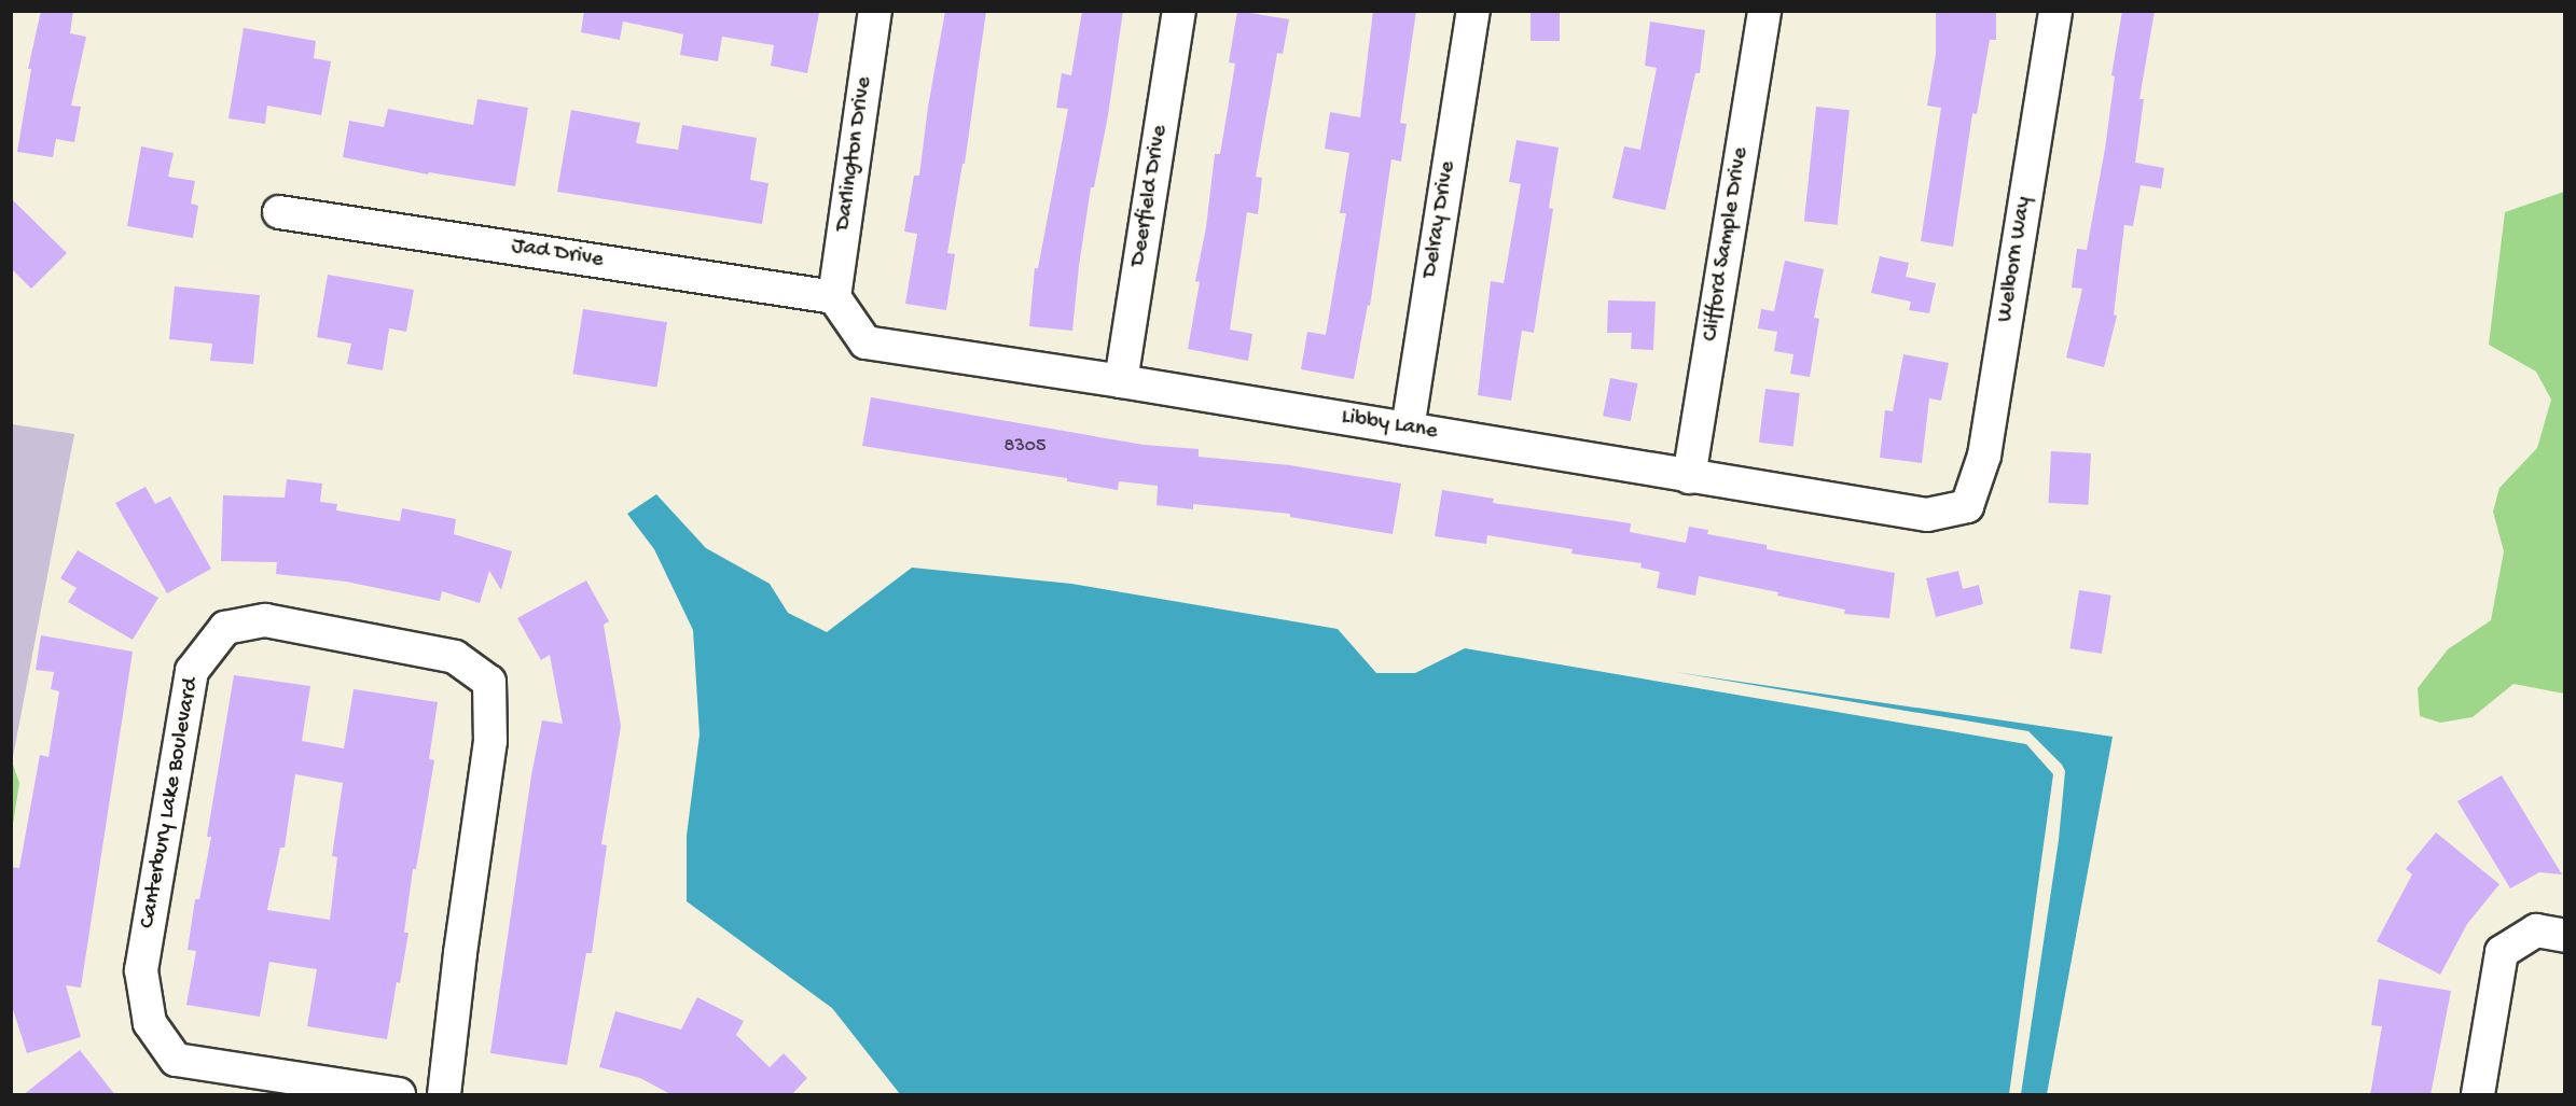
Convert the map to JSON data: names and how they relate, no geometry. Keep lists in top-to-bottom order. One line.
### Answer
{"streets":{"street":["Darlington Drive","Deerfield Drive","Delray Drive","Clifford Sample Drive","Jad Drive","Welborn Way","Libby Lane","Canterbury Lake Boulevard"]},"crossings":[["Darlington Drive","Jad Drive"],["Darlington Drive","Libby Lane"],["Deerfield Drive","Libby Lane"],["Delray Drive","Libby Lane"],["Clifford Sample Drive","Libby Lane"],["Jad Drive","Libby Lane"],["Welborn Way","Libby Lane"]],"house_numbers":["8305"]}
